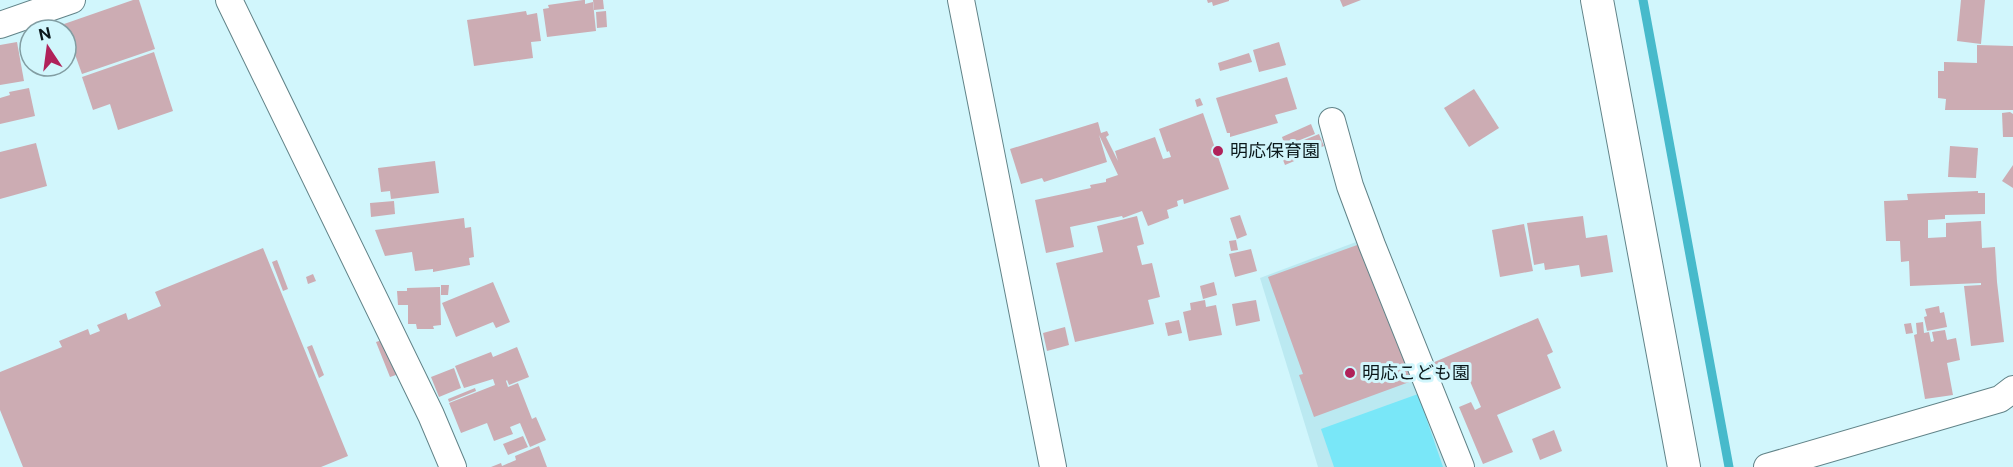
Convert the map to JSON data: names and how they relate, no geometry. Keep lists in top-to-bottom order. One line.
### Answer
{"places":["明応保育園","明応こども園"],"north":"top"}
